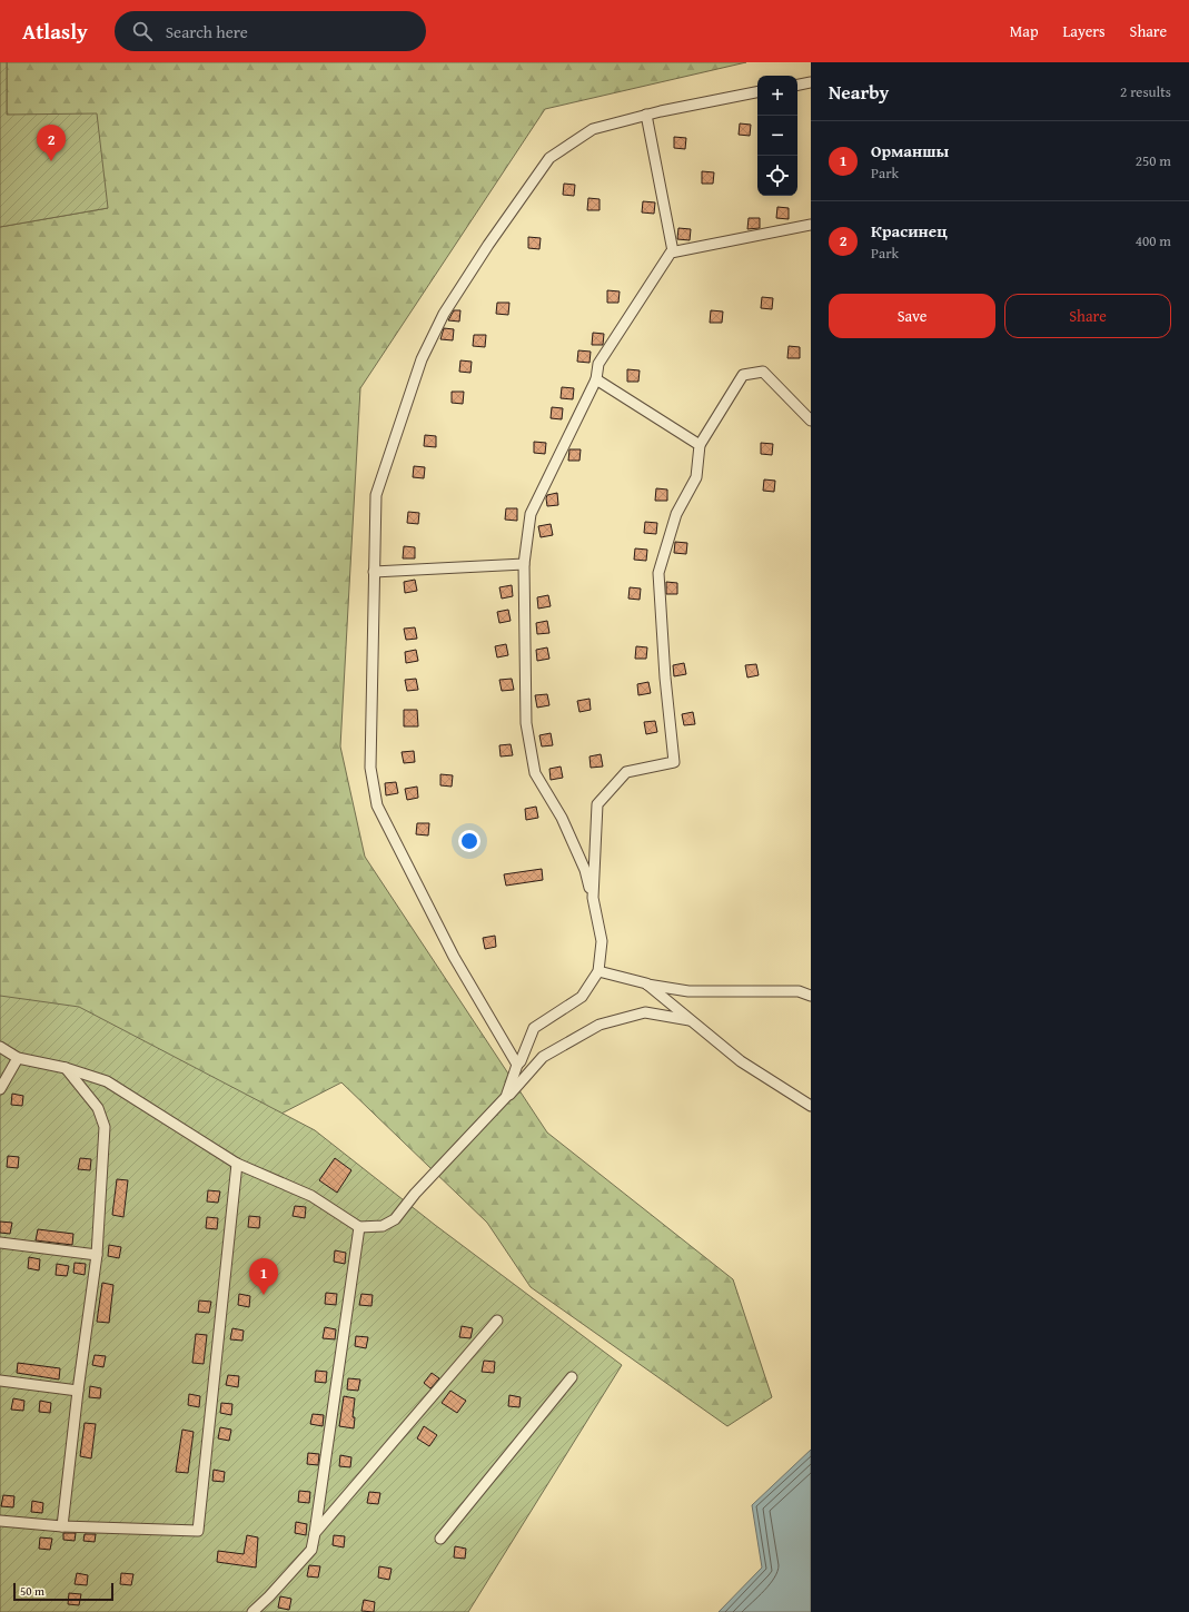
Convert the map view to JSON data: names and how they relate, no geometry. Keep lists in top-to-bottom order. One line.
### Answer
{"scale_bar":"50 m","page":{"header":"Atlasly","search":"Search here","nav":["Map","Layers","Share"],"heading":["Nearby","2 results"],"map_buttons":["+","−"],"list":[{"mark":"1","name":"Орманшы","note":"Park","value":"250 m"},{"mark":"2","name":"Красинец","note":"Park","value":"400 m"}],"pins":["2","1"],"buttons":["Save","Share"],"scale":"50 m"}}
